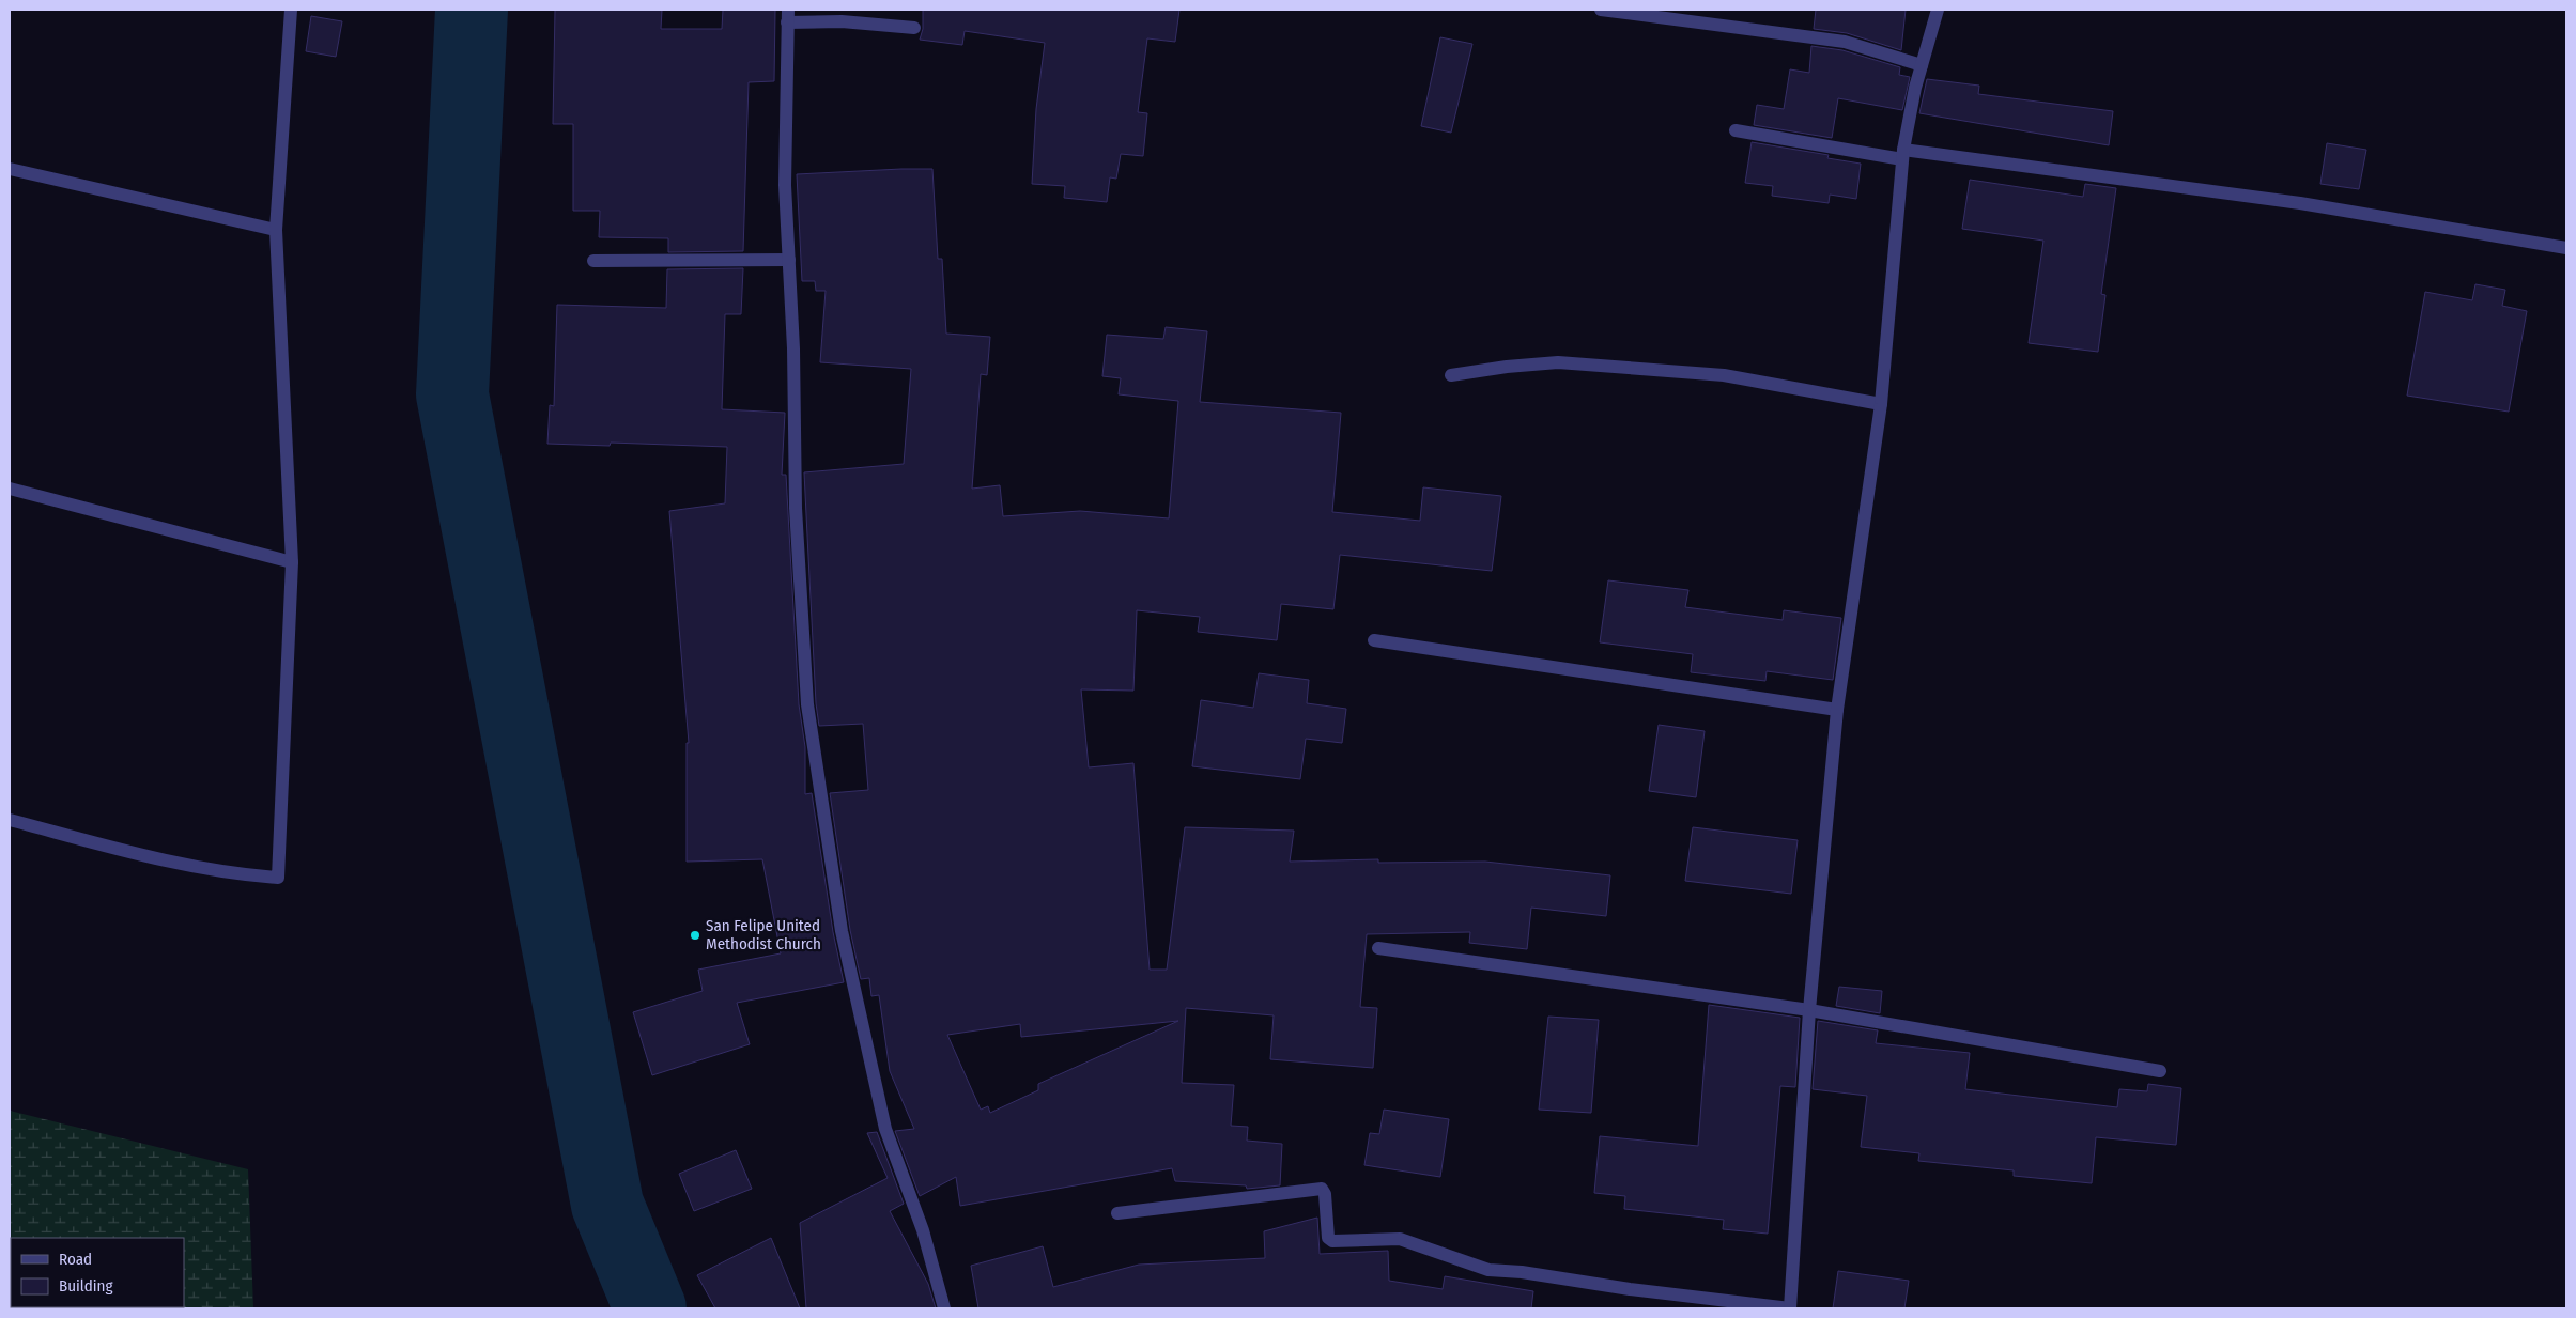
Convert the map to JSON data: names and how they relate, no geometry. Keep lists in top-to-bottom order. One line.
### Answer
{"places":["San Felipe United Methodist Church"],"legend":["Road","Building"]}
